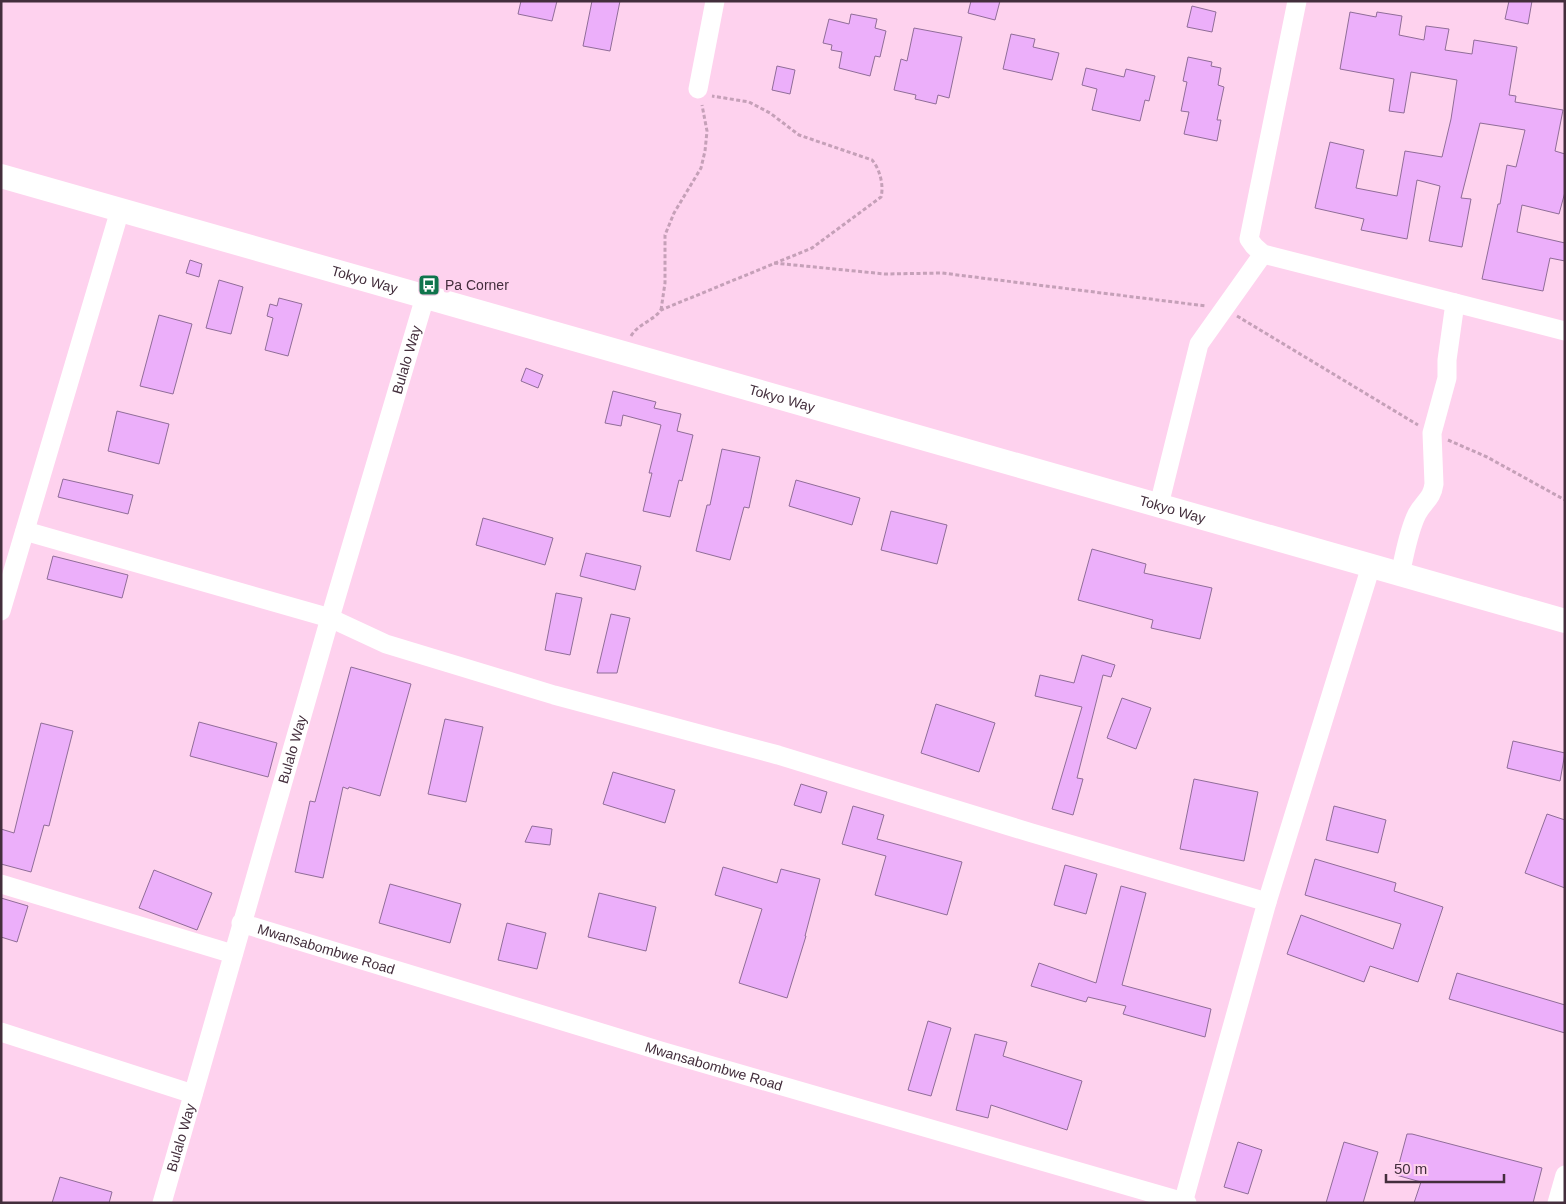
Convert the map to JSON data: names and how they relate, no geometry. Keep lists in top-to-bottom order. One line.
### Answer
{"streets":{"street":["Tokyo Way","Bulalo Way","Mwansabombwe Road"]},"crossings":[["Tokyo Way","Bulalo Way"],["Bulalo Way","Mwansabombwe Road"]],"places":{"bus stop":["Pa Corner"]},"scale_bar":"50 m"}
